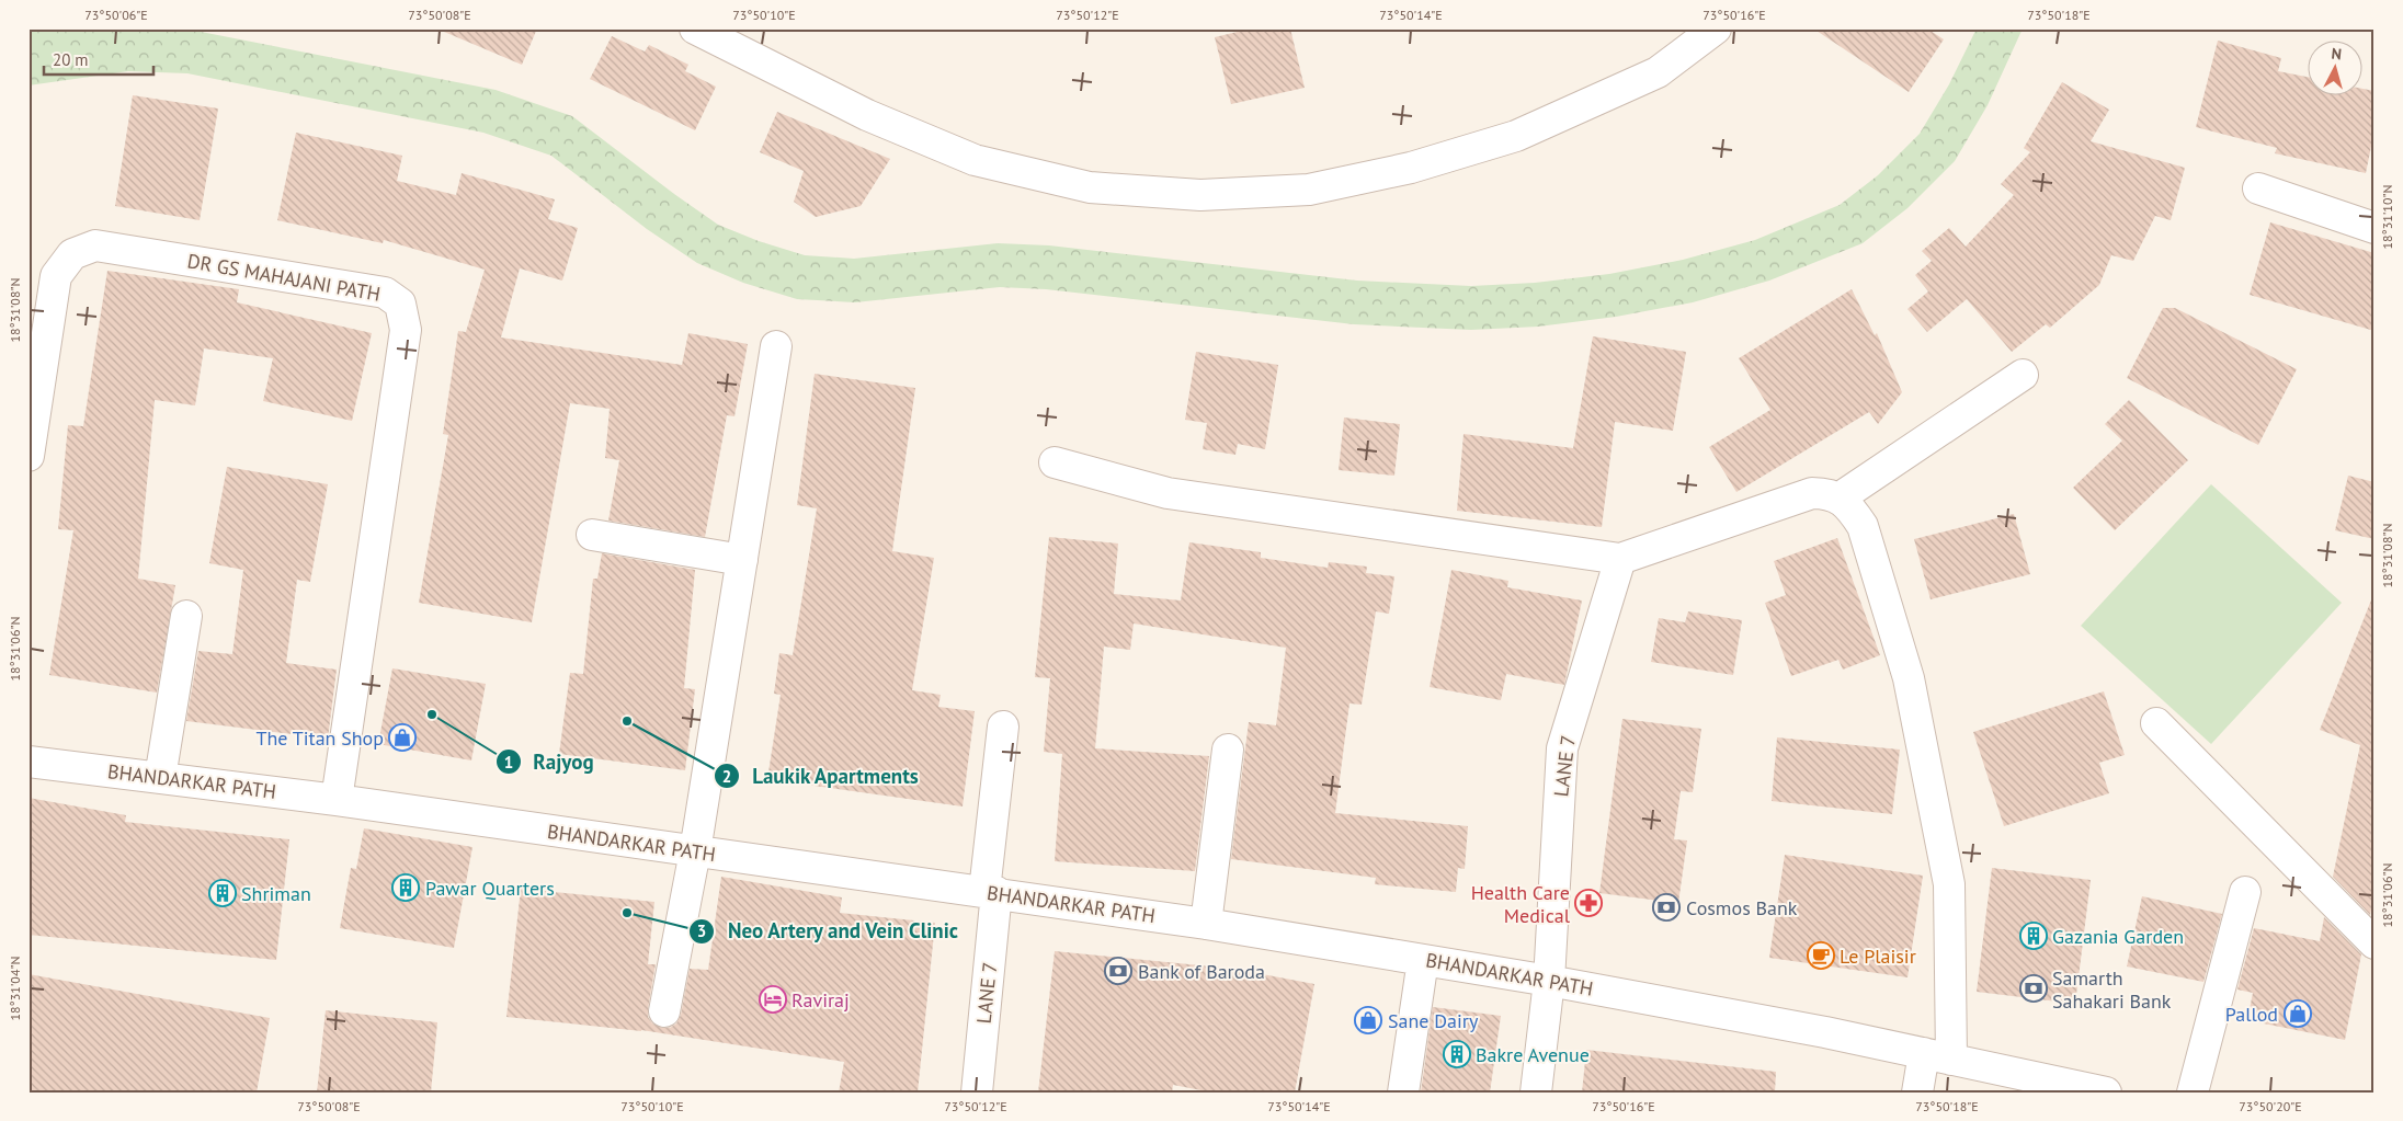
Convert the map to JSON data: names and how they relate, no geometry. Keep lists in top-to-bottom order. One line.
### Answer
{"streets":{"street":["DR GS MAHAJANI PATH","LANE 7","BHANDARKAR PATH"]},"crossings":[["DR GS MAHAJANI PATH","BHANDARKAR PATH"],["LANE 7","BHANDARKAR PATH"]],"places":{"other":["Rajyog","Laukik Apartments","Neo Artery and Vein Clinic"],"shop":["The Titan Shop","Pallod","Sane Dairy"],"building":["Pawar Quarters","Shriman","Gazania Garden","Bakre Avenue"],"pharmacy":["Health Care Medical"],"bank":["Cosmos Bank","Bank of Baroda","Samarth Sahakari Bank"],"cafe":["Le Plaisir"],"hotel":["Raviraj"]},"scale_bar":"20 m","north":"top","coordinates":["73°50'06\"E","73°50'08\"E","73°50'10\"E","73°50'12\"E","73°50'14\"E","73°50'16\"E","73°50'18\"E","18°31'10\"N","18°31'08\"N","18°31'06\"N","18°31'04\"N","73°50'20\"E"]}
